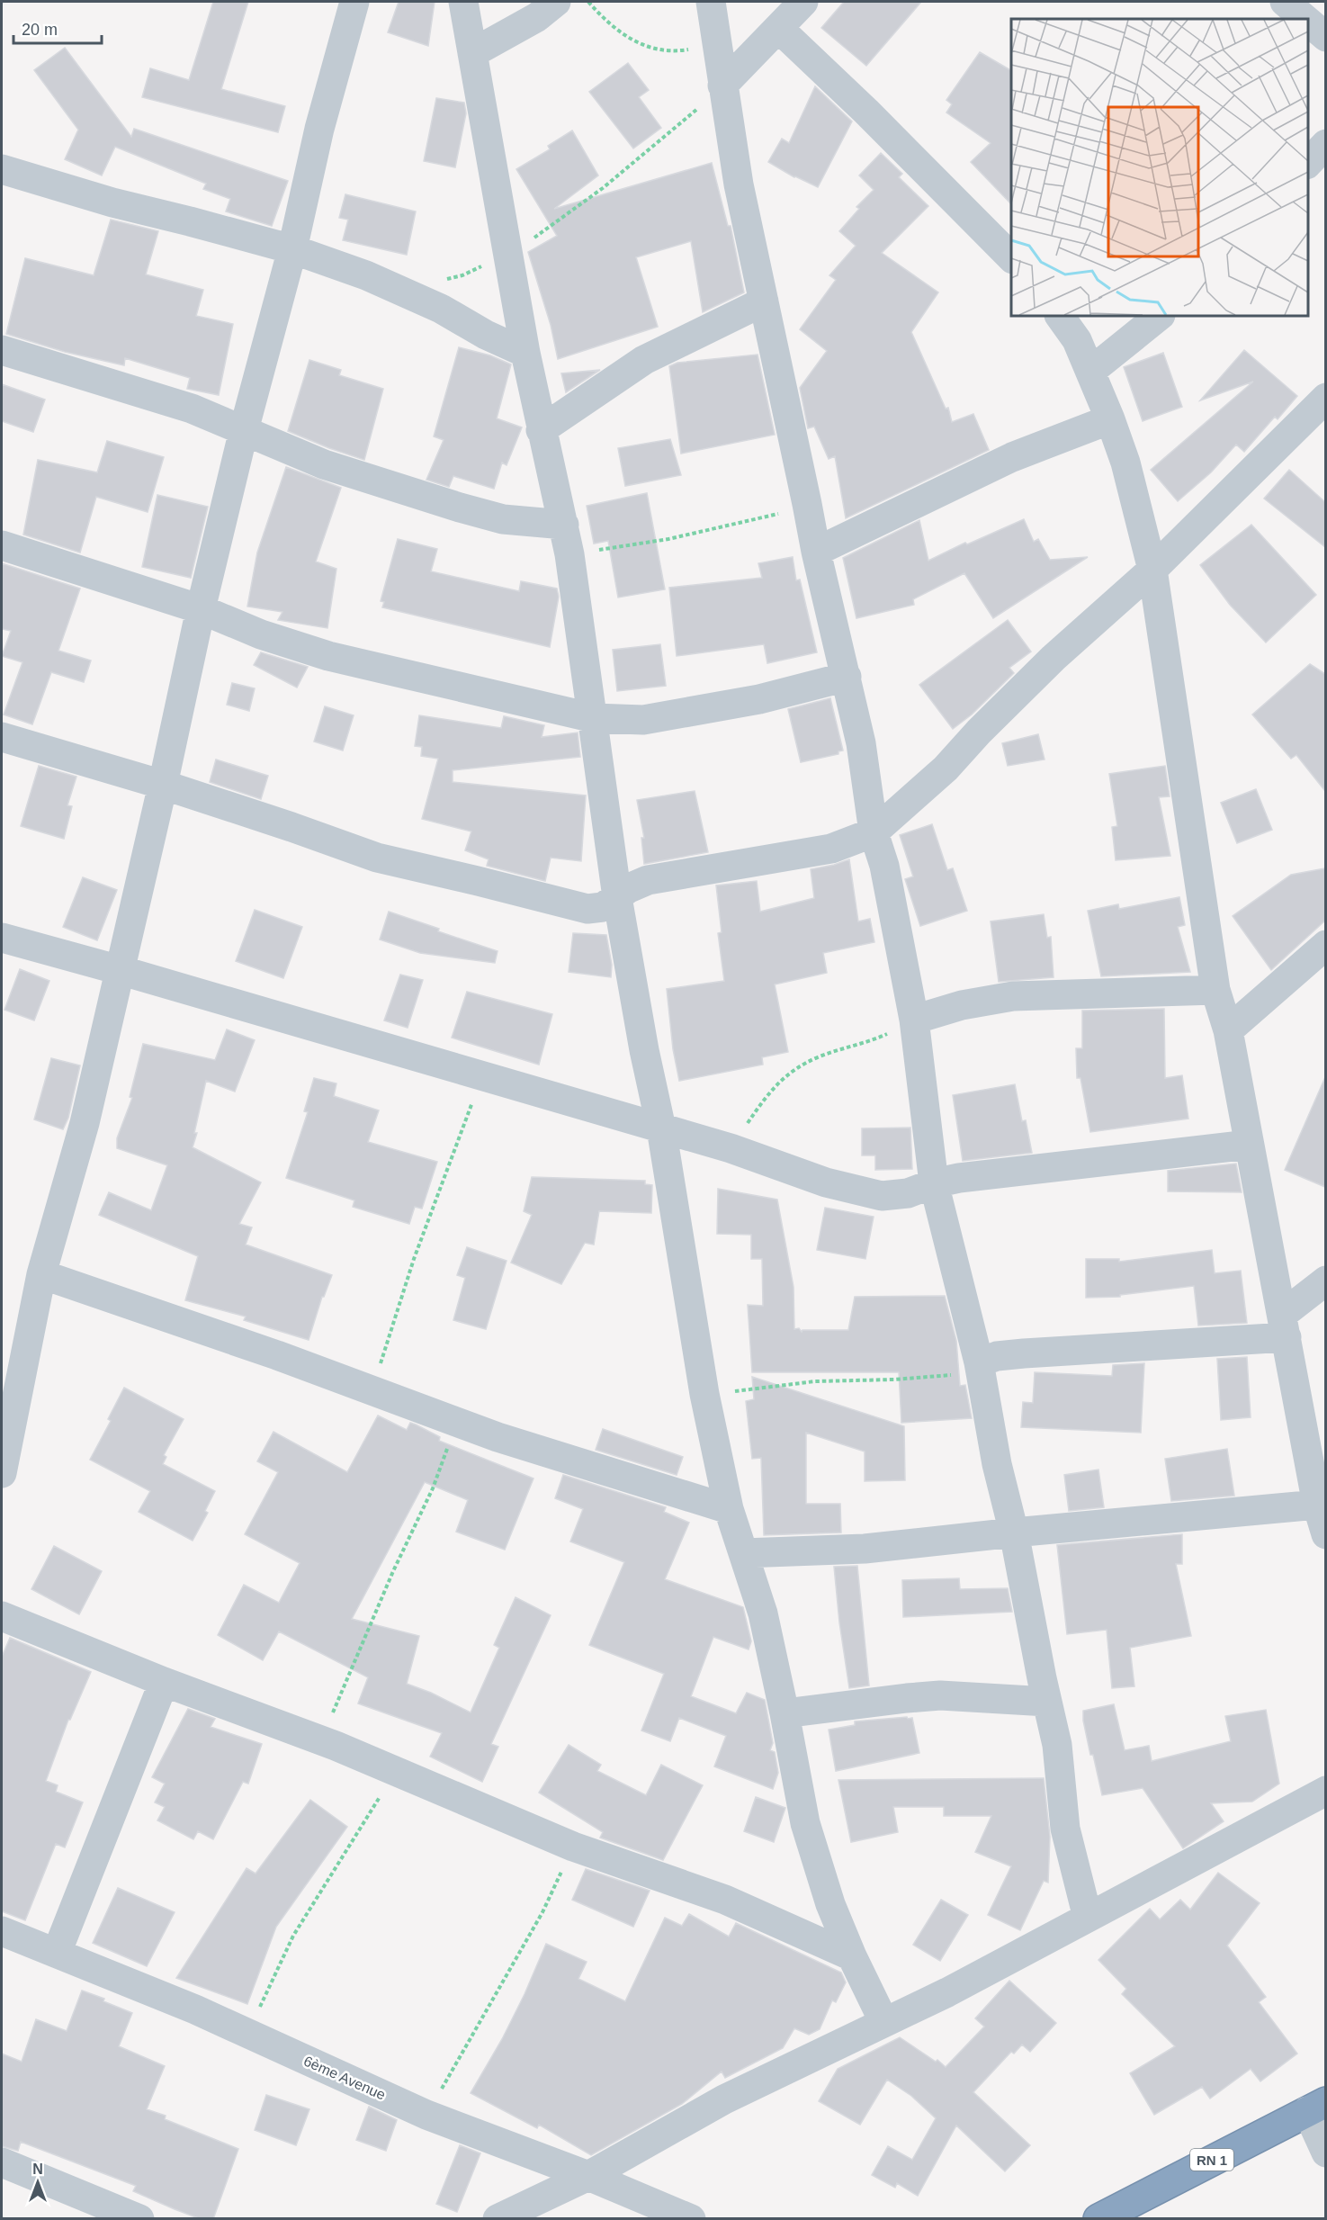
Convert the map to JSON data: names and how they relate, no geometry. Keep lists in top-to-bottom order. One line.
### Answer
{"streets":{"highway":["RN 1"],"street":["6ème Avenue"]},"scale_bar":"20 m","north":"top"}
